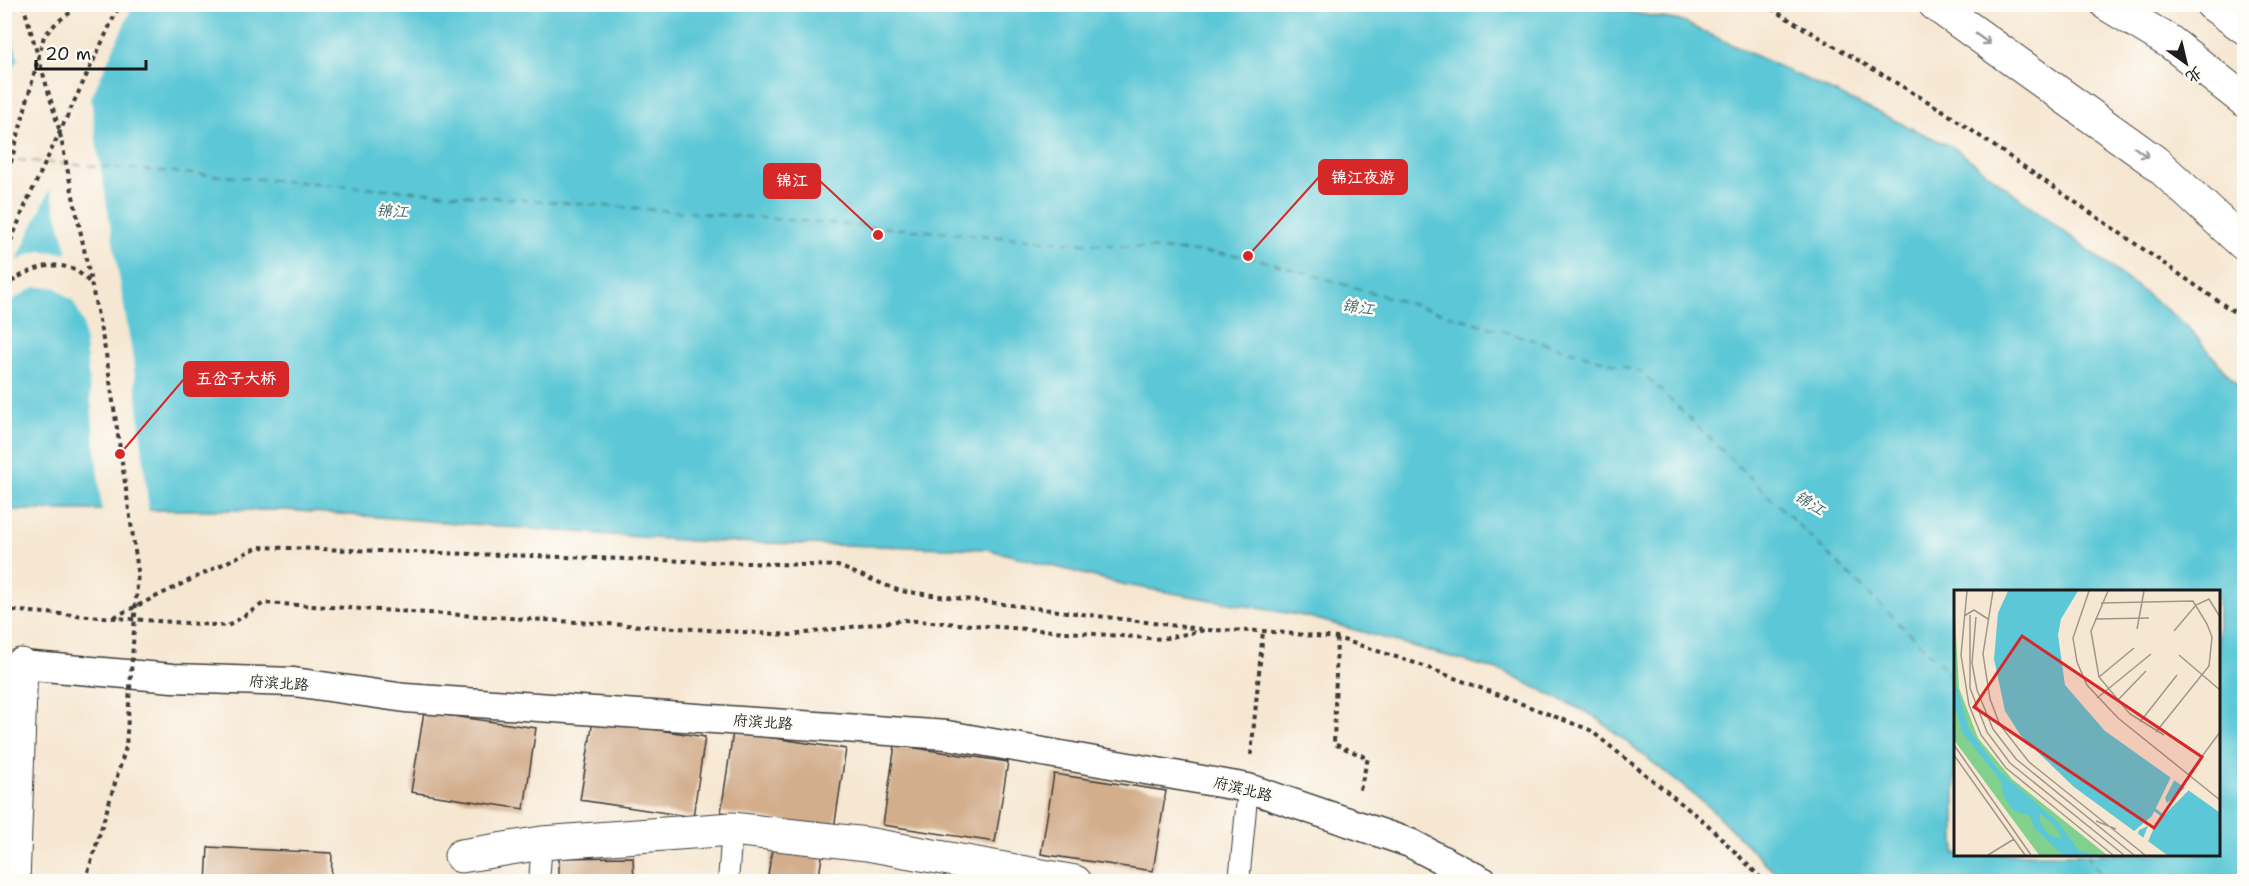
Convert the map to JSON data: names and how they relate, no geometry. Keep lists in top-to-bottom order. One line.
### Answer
{"streets":{"street":["府滨北路"]},"water":["锦江"],"places":["锦江","锦江夜游","五岔子大桥"],"scale_bar":"20 m","north":"bottom right"}
